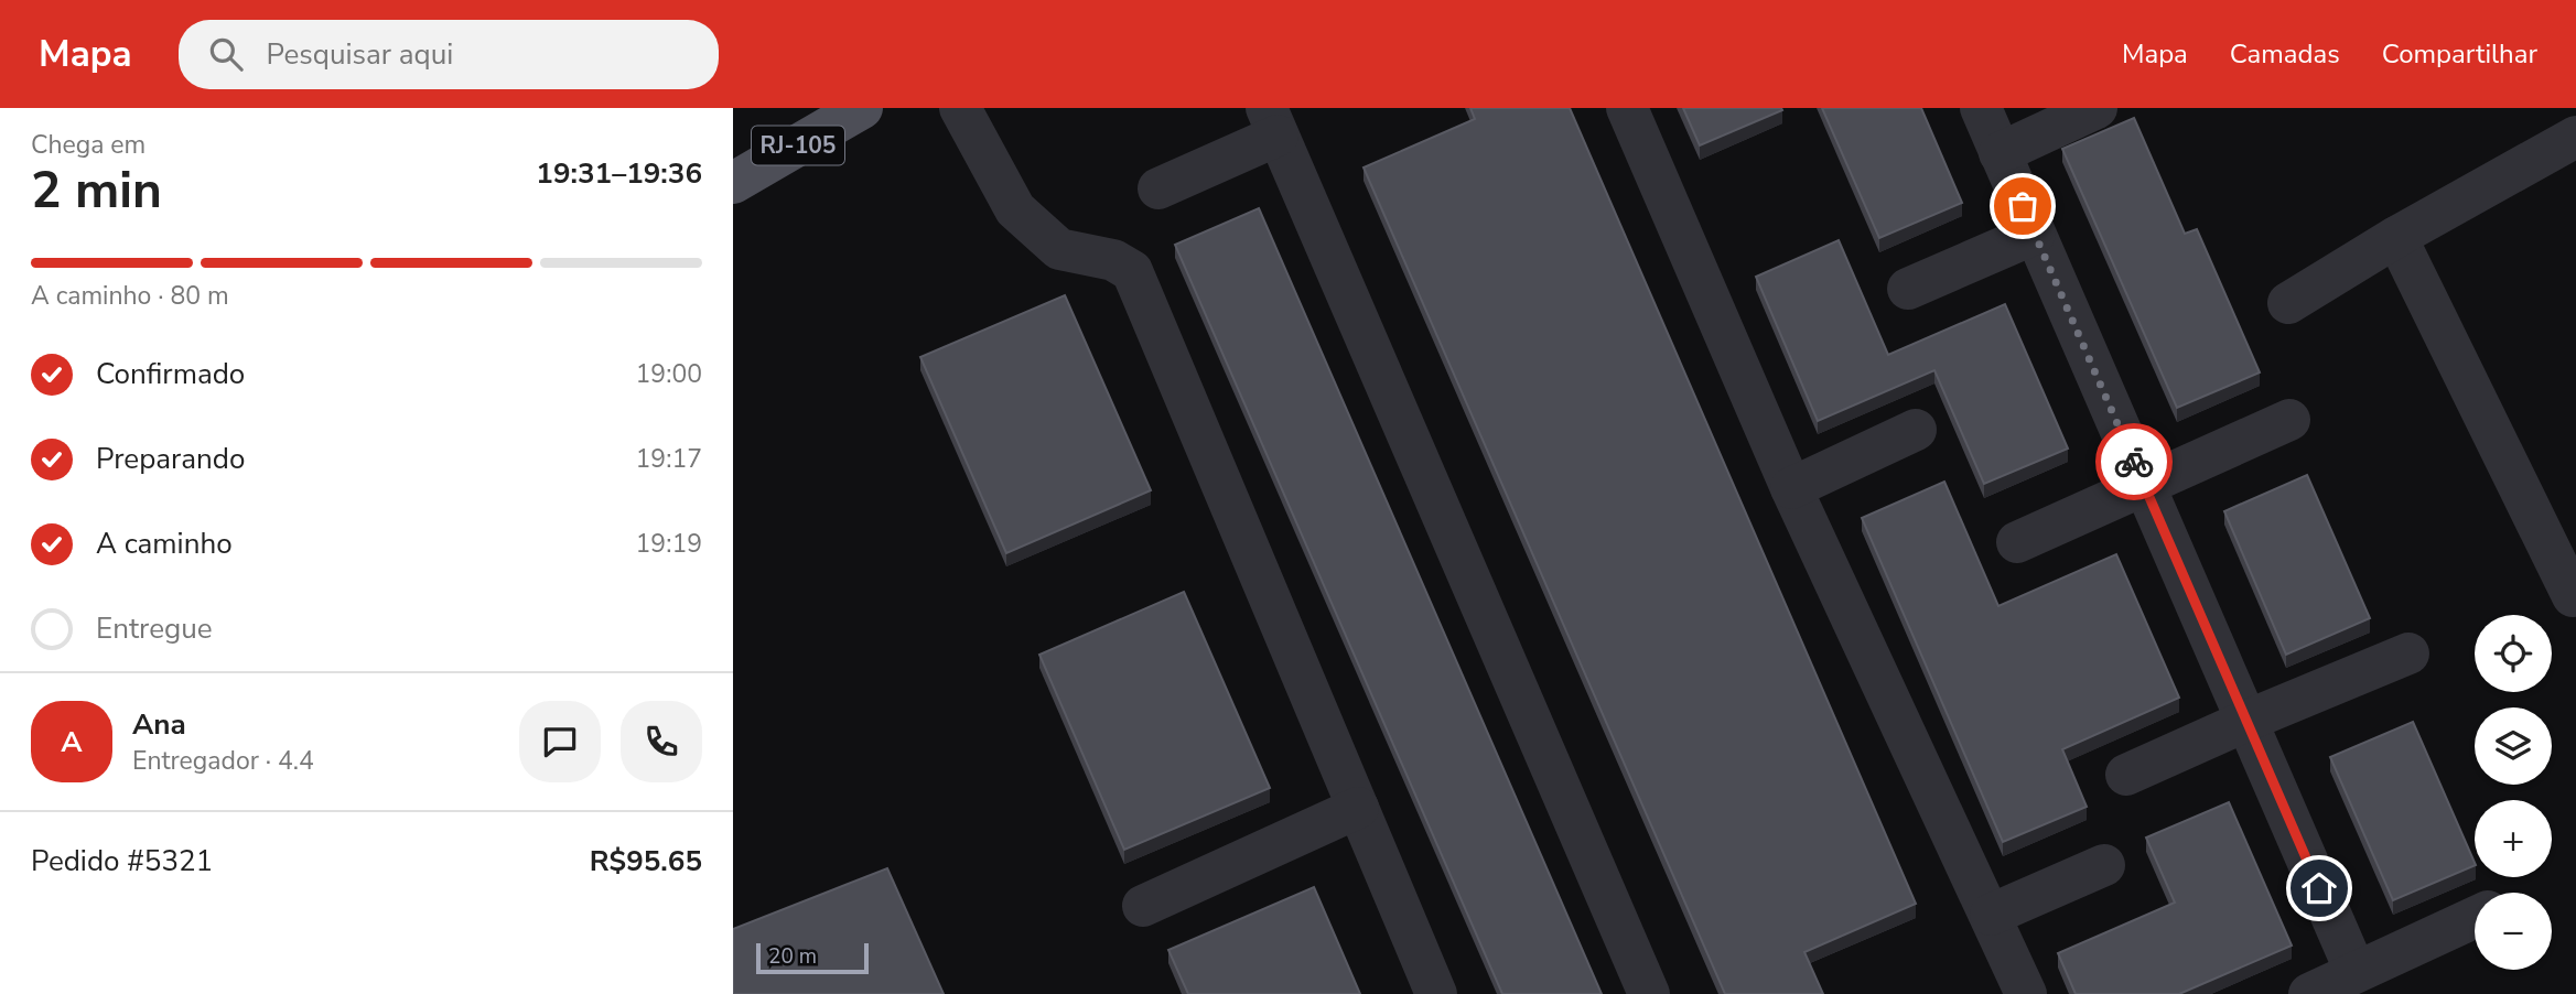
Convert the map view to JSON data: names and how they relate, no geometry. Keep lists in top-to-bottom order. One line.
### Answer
{"streets":{"main road":["RJ-105"]},"scale_bar":"20 m","page":{"header":"Mapa","search":"Pesquisar aqui","nav":["Mapa","Camadas","Compartilhar"],"heading":["2 min","Chega em","19:31–19:36"],"panel":["Ana","Entregador · 4.4","Pedido #5321","R$95.65"],"bar":"A caminho · 80 m","list":[["Confirmado","19:00"],["Preparando","19:17"],["A caminho","19:19"],"Entregue"],"map_buttons":["+","−"],"round":"A","scale":"20 m"}}
